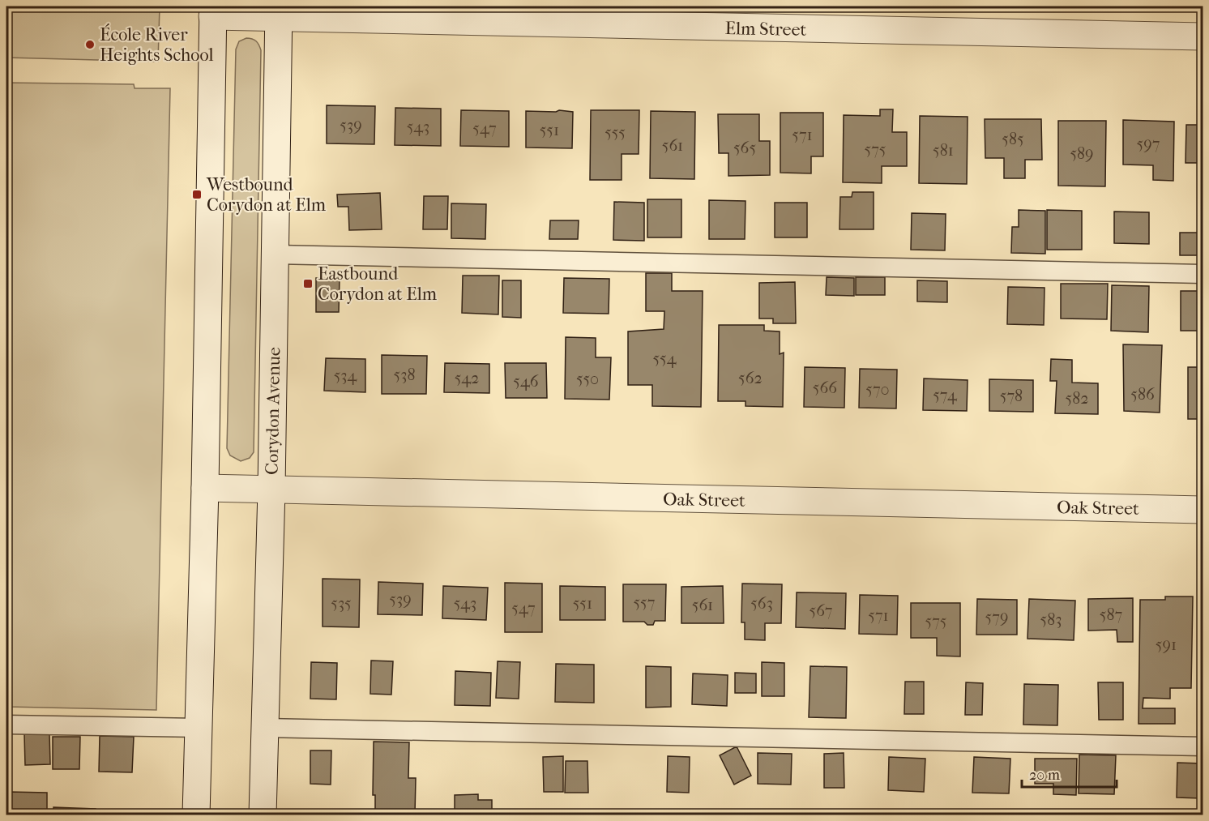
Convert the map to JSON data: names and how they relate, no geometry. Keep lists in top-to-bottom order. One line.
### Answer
{"streets":{"street":["Elm Street","Corydon Avenue","Oak Street"]},"crossings":[["Elm Street","Corydon Avenue"],["Corydon Avenue","Oak Street"]],"places":{"other":["École River Heights School"],"transit":["Westbound Corydon at Elm","Eastbound Corydon at Elm"]},"house_numbers":["539","543","547","551","555","571","585","597","561","565","575","581","589","554","538","534","542","562","550","546","566","570","586","574","578","582","539","557","535","543","551","563","561","547","567","587","571","579","583","575","591"],"scale_bar":"20 m"}
